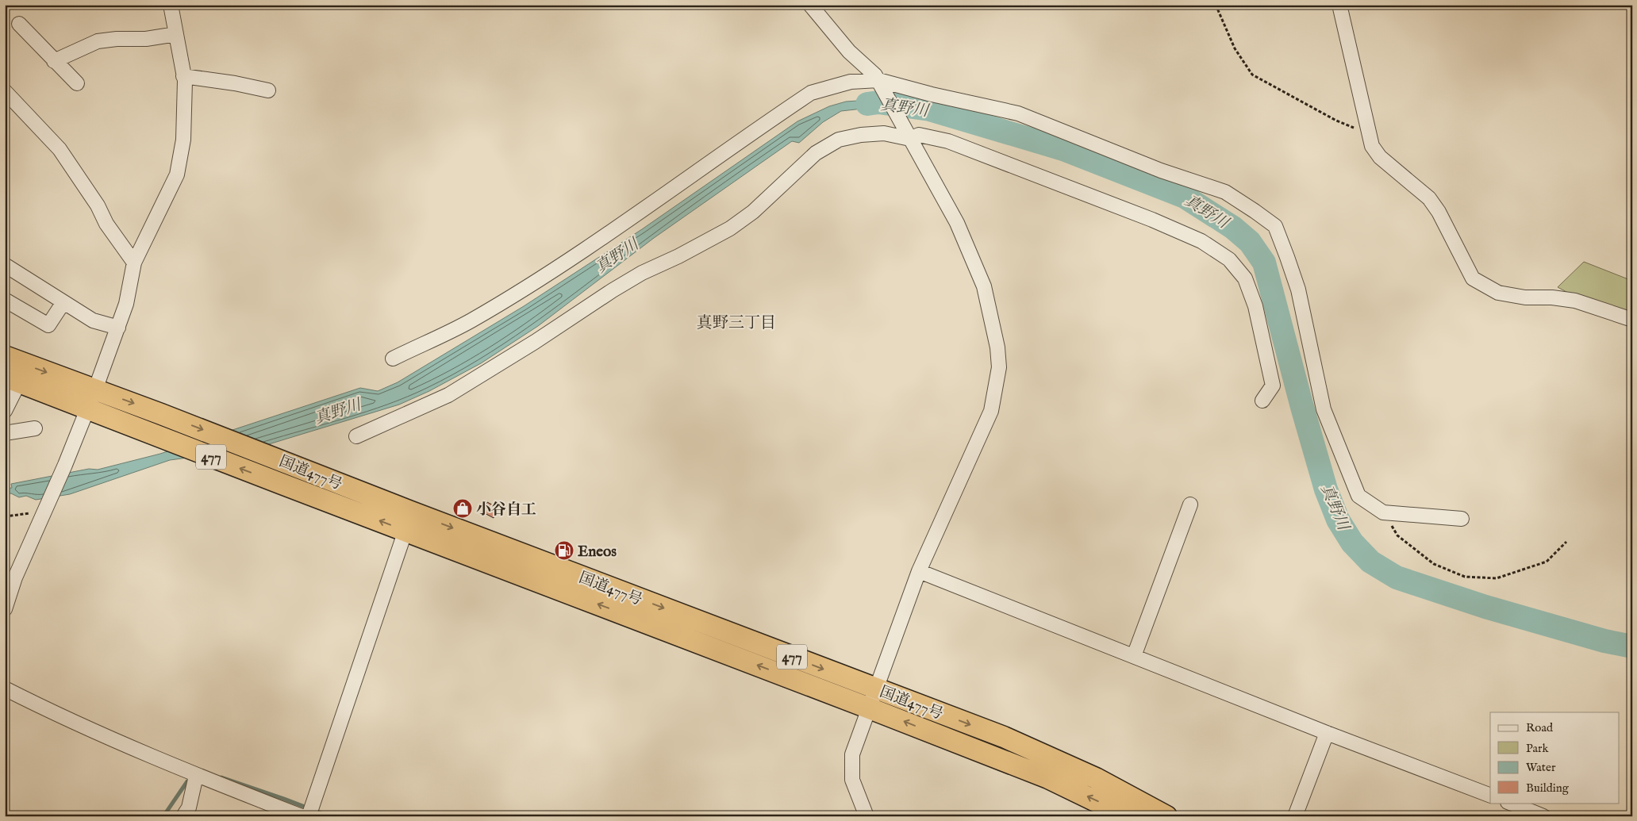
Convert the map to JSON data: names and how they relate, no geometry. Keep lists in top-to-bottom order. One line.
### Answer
{"streets":{"highway":["477","国道477号"]},"districts":["真野三丁目"],"water":["真野川"],"places":{"shop":["小谷自工"],"fuel station":["Eneos"]},"legend":["Road","Park","Water","Building"]}
